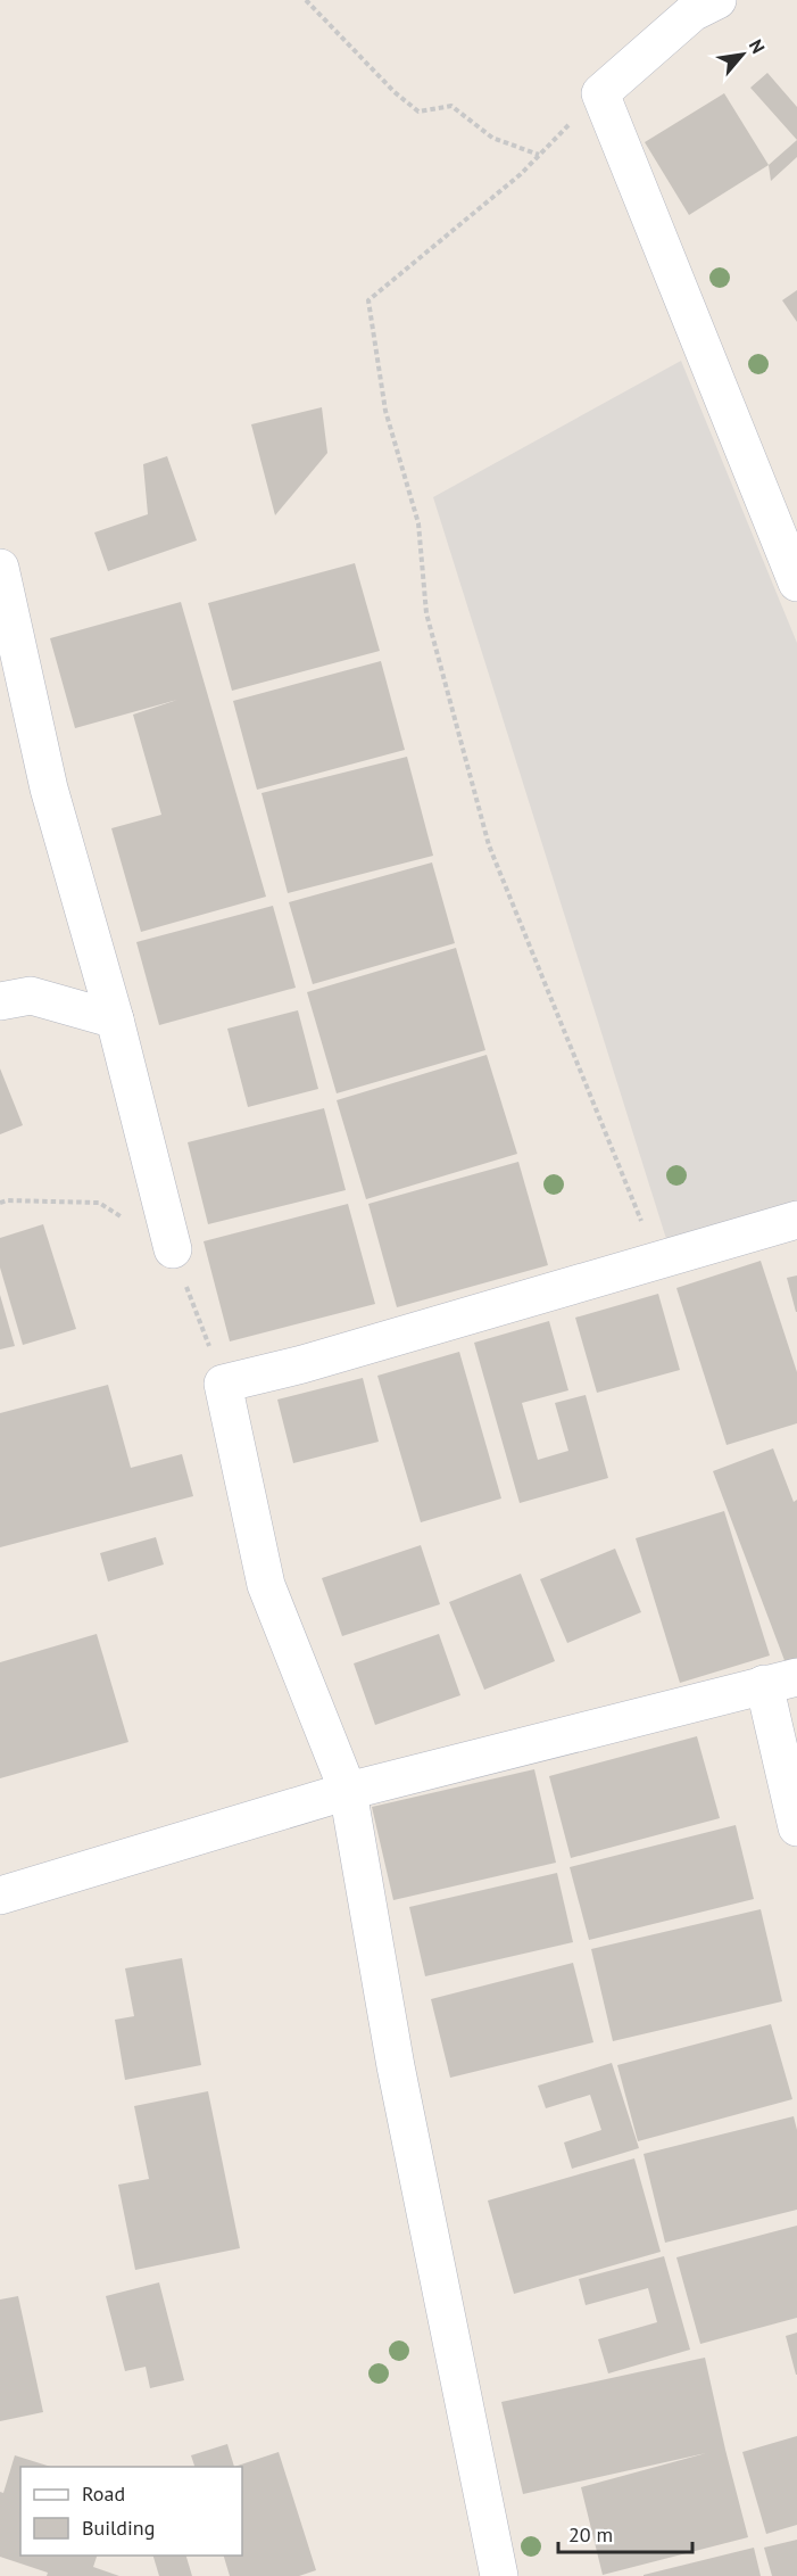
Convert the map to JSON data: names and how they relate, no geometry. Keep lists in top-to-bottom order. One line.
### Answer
{"legend":["Road","Building"],"scale_bar":"20 m","north":"top right"}
